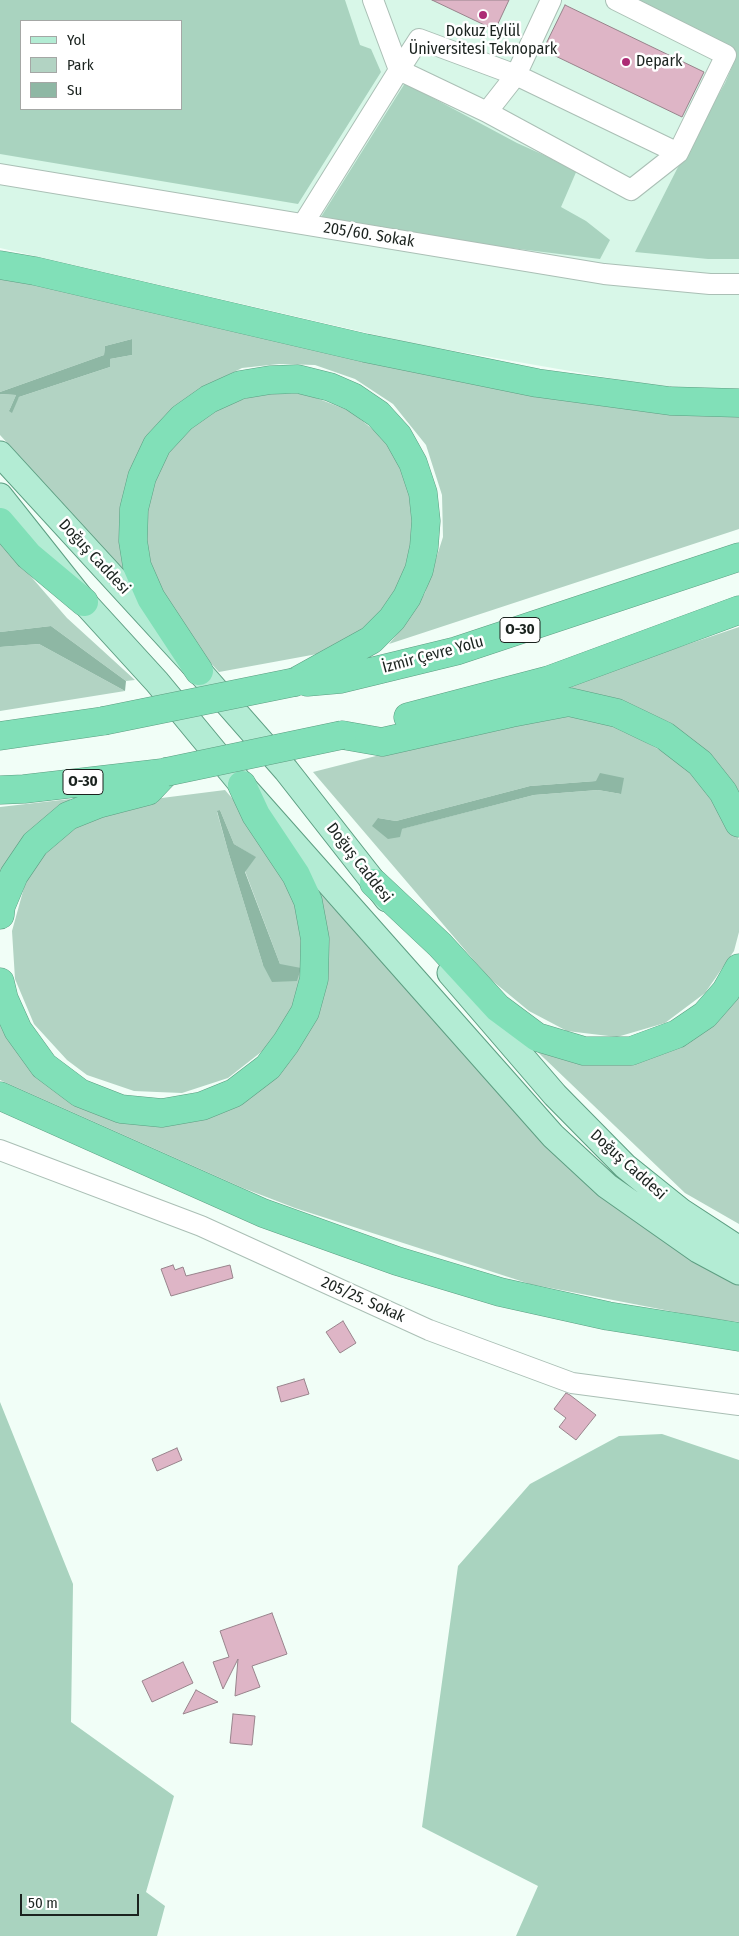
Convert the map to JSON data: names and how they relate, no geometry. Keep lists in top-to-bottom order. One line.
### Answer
{"streets":{"highway":["O-30","İzmir Çevre Yolu"],"main road":["Doğuş Caddesi"],"street":["205/60. Sokak","205/25. Sokak"]},"crossings":[["O-30","İzmir Çevre Yolu"]],"places":["Dokuz Eylül Üniversitesi Teknopark","Depark"],"legend":["Yol","Park","Su"],"scale_bar":"50 m"}
